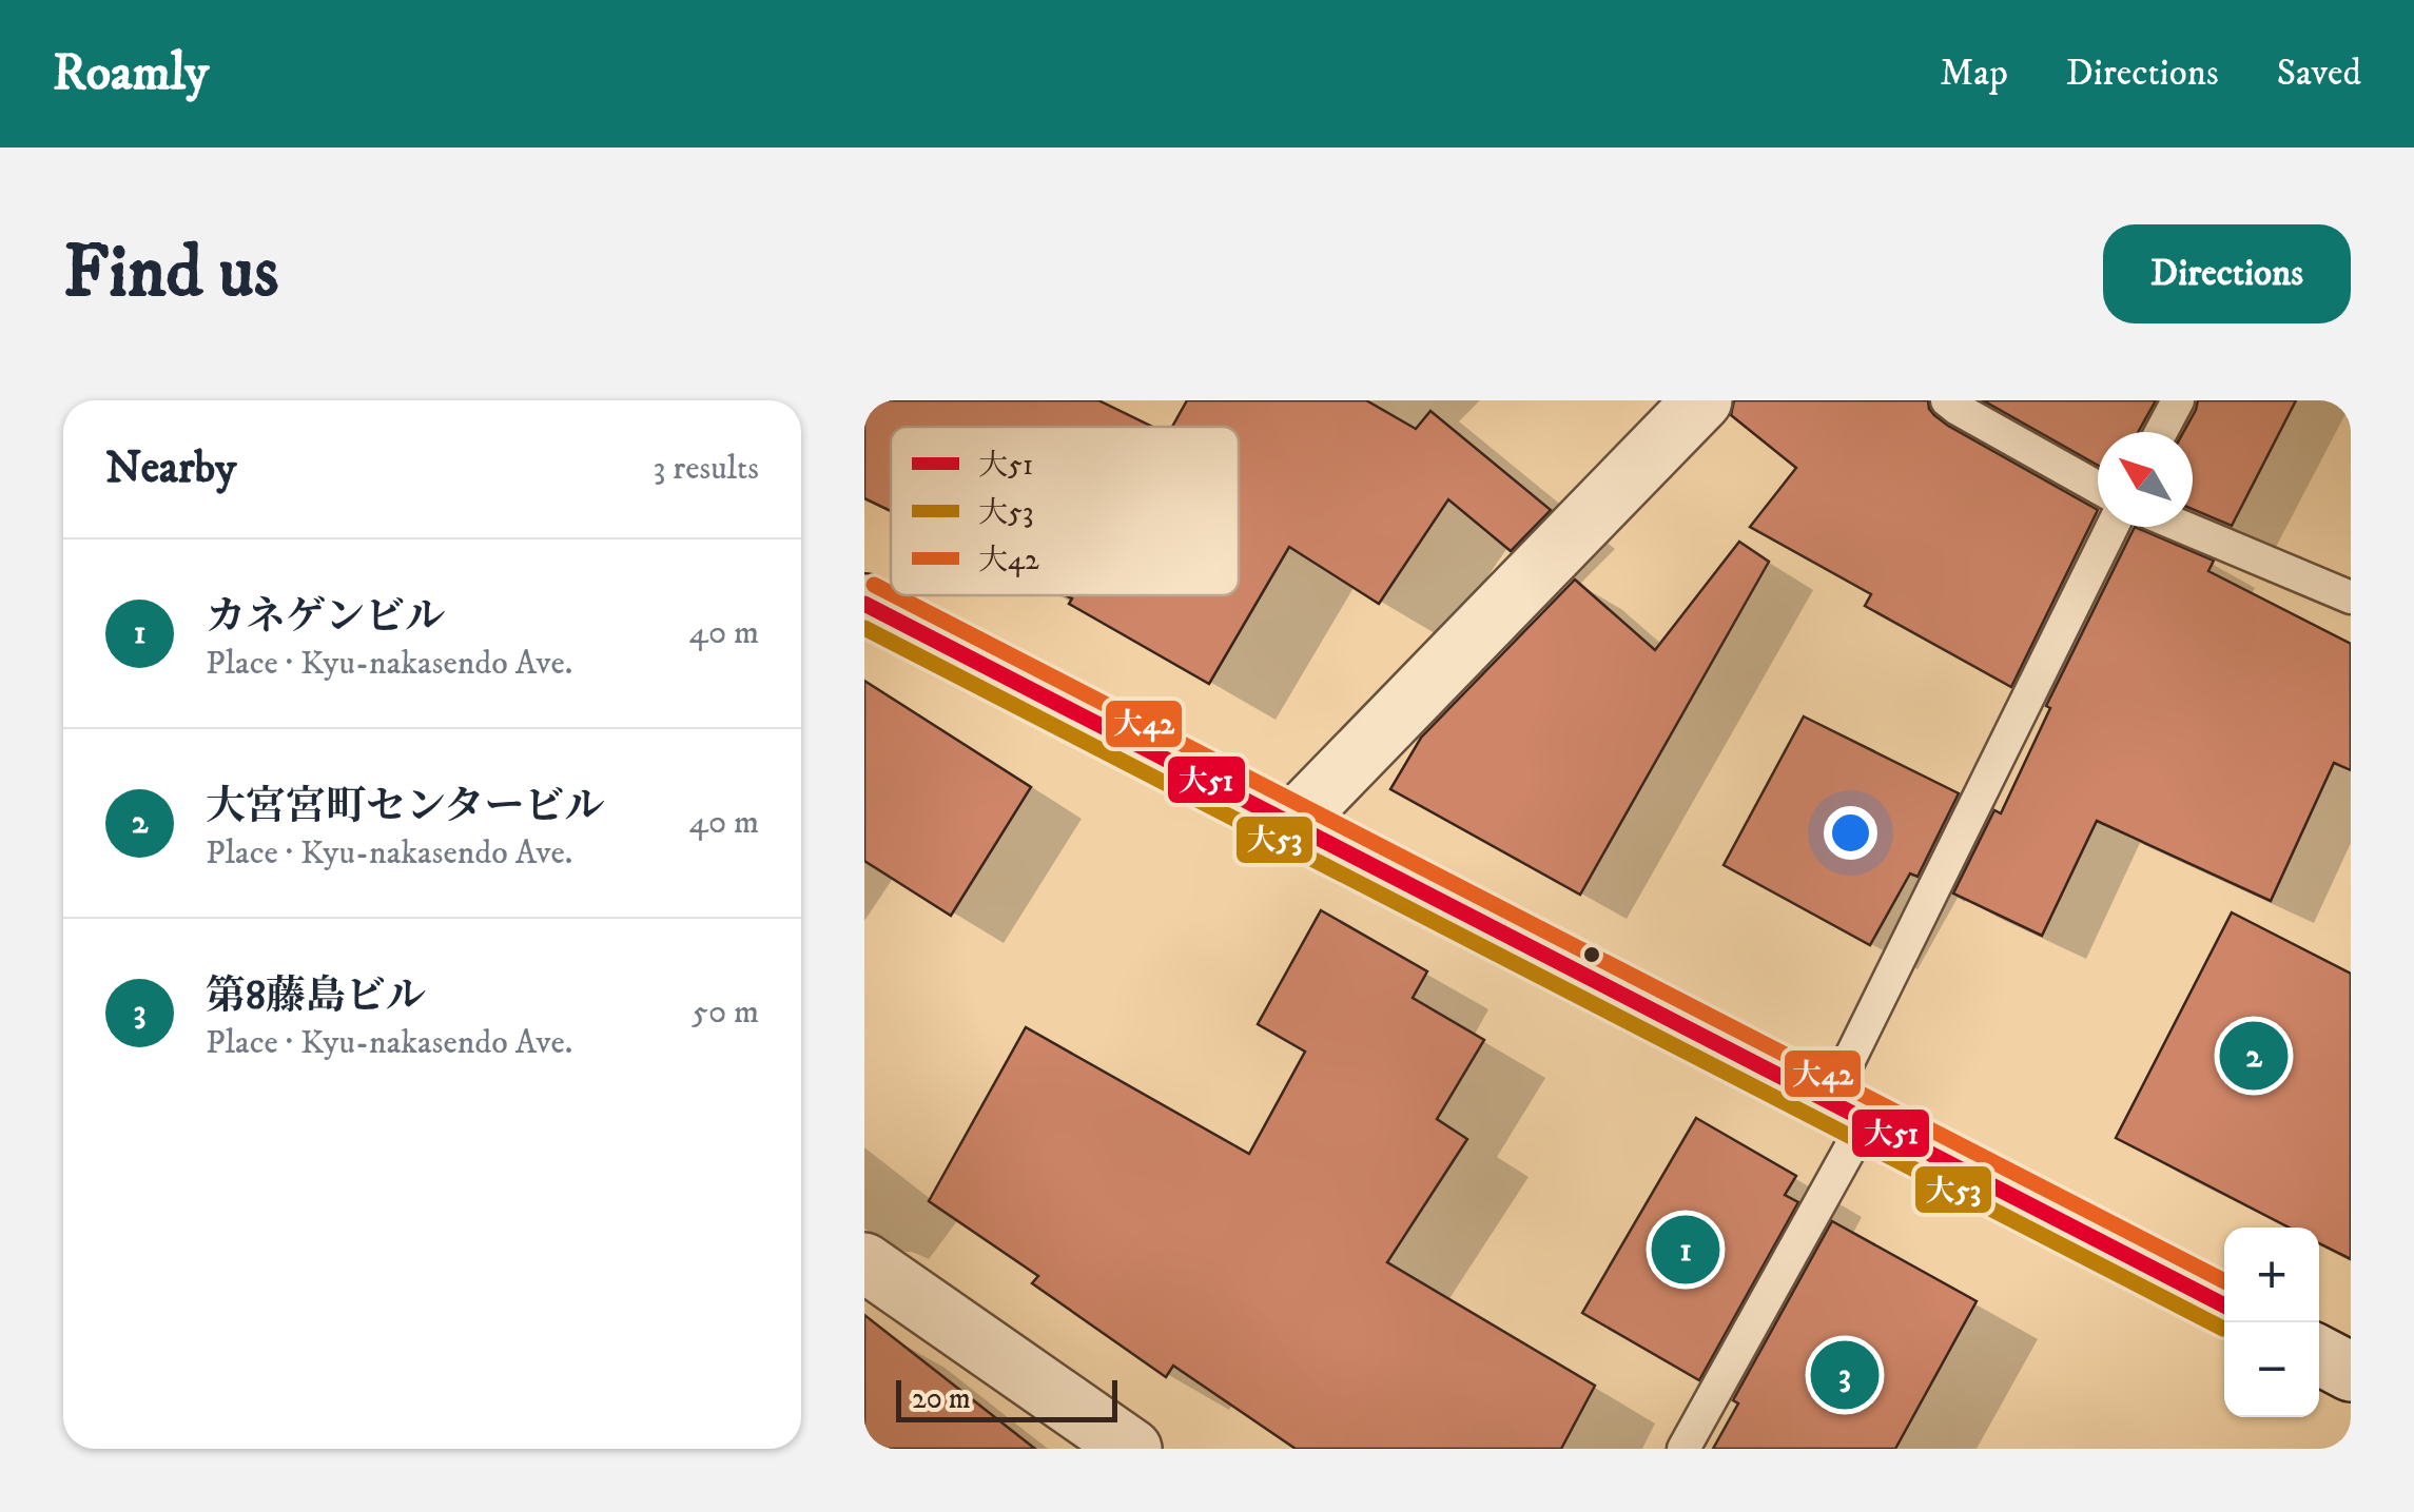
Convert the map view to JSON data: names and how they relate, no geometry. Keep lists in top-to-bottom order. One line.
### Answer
{"lines":["transit line 大42","transit line 大51","transit line 大53"],"legend":["大51","大53","大42"],"scale_bar":"20 m","north":"top left","page":{"header":"Roamly","nav":["Map","Directions","Saved"],"buttons":"Directions","title":"Find us","heading":["Nearby","3 results"],"list":[{"mark":"1","name":"カネゲンビル","note":"Place · Kyu-nakasendo Ave.","value":"40 m"},{"mark":"2","name":"大宮宮町センタービル","note":"Place · Kyu-nakasendo Ave.","value":"40 m"},{"mark":"3","name":"第8藤島ビル","note":"Place · Kyu-nakasendo Ave.","value":"50 m"}],"pins":["2","1","3"],"map_buttons":["+","−"],"scale":"20 m"}}
